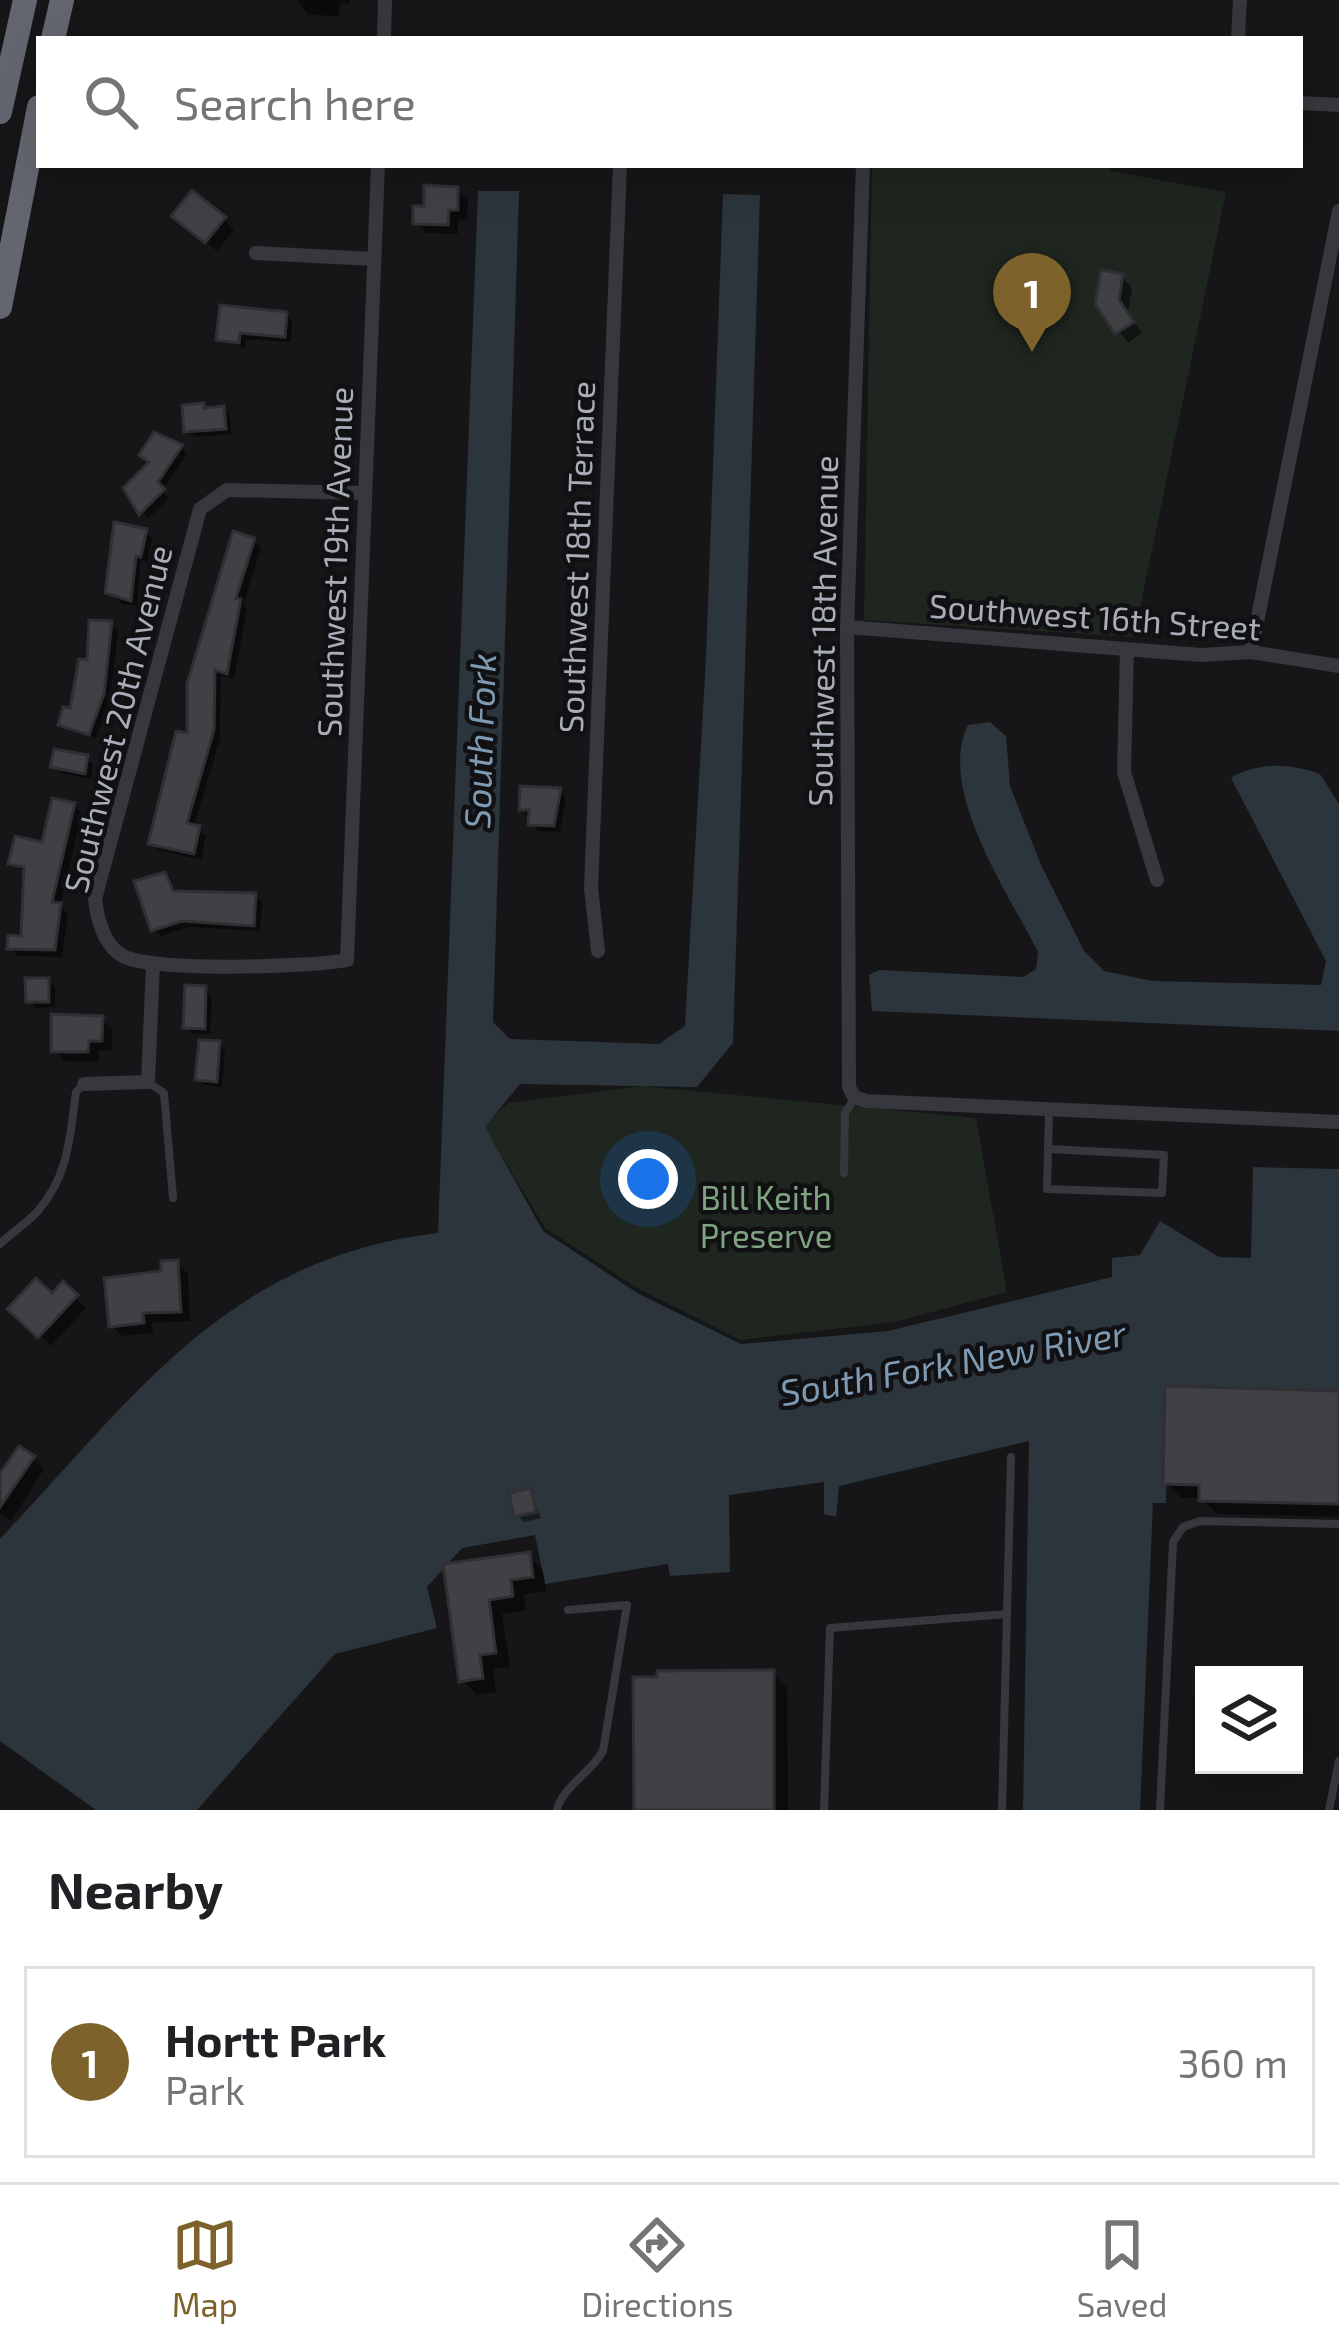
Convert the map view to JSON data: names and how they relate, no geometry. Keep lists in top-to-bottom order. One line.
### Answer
{"streets":{"street":["Southwest 18th Terrace","Southwest 19th Avenue","Southwest 16th Street","Southwest 18th Avenue","Southwest 20th Avenue"]},"crossings":[["Southwest 19th Avenue","Southwest 20th Avenue"],["Southwest 16th Street","Southwest 18th Avenue"]],"water":["South Fork","South Fork New River"],"parks":["Bill Keith Preserve"],"page":{"search":"Search here","pins":"1","heading":"Nearby","list":[{"mark":"1","name":"Hortt Park","note":"Park","value":"360 m"}],"nav":["Map","Directions","Saved"]}}
